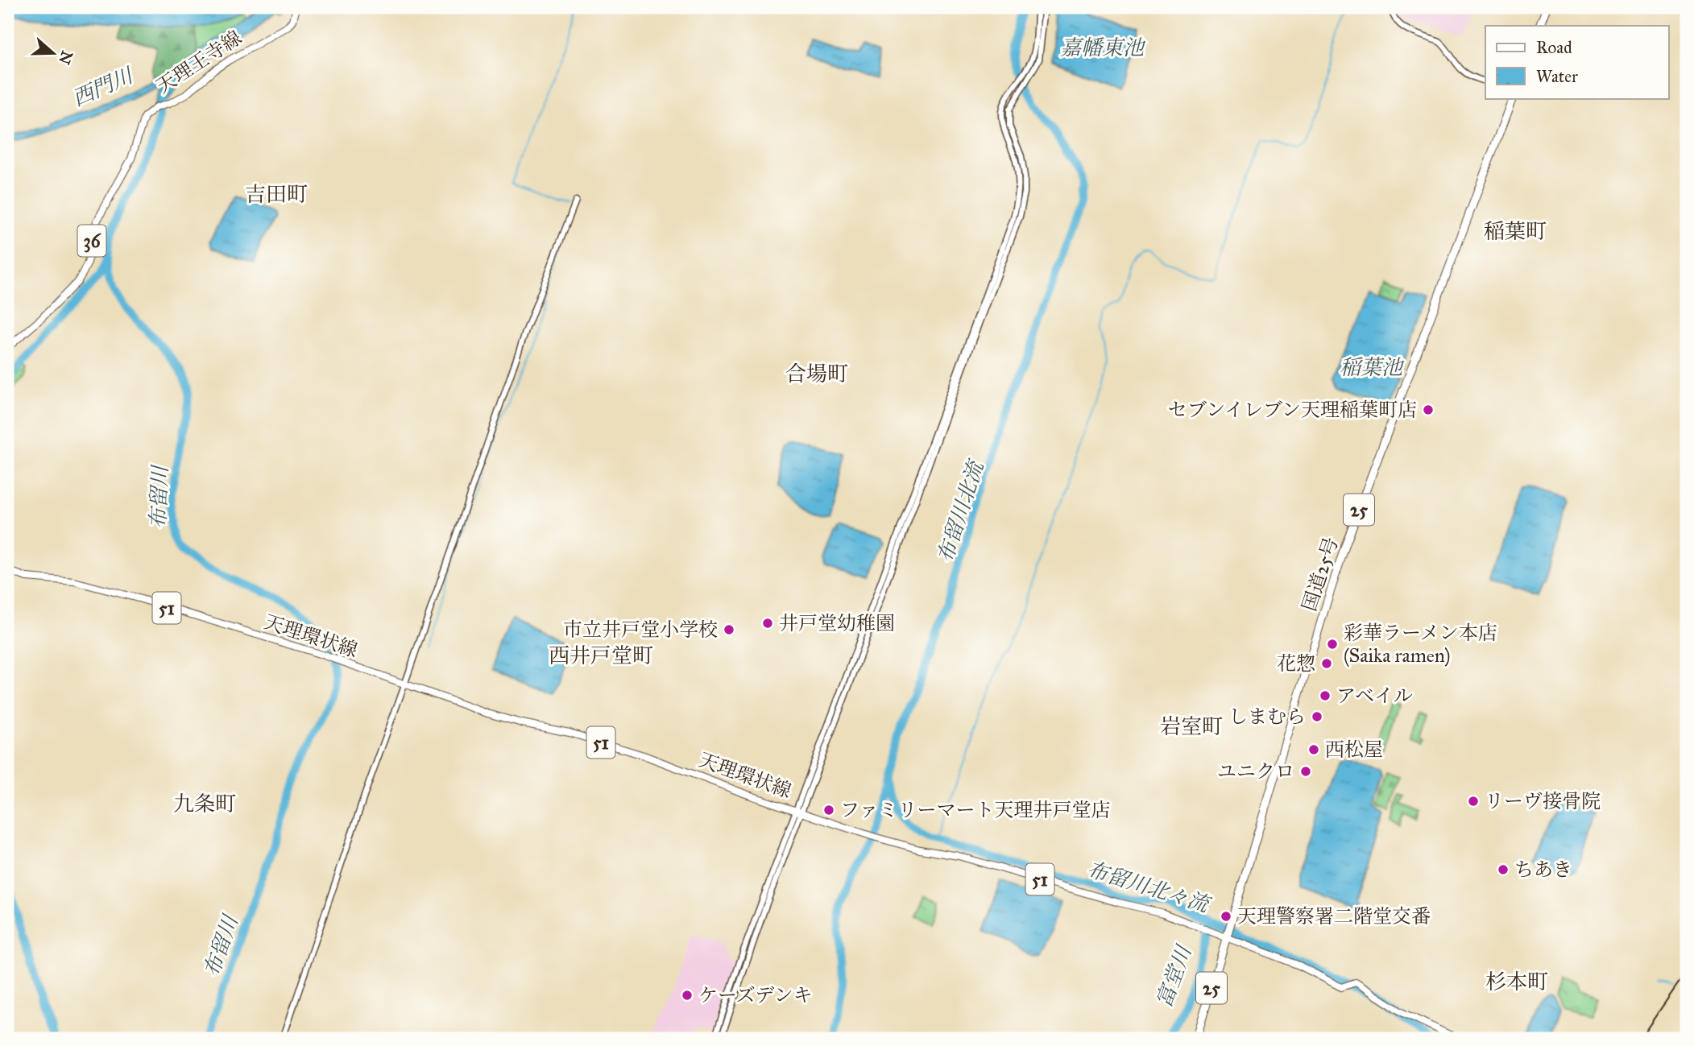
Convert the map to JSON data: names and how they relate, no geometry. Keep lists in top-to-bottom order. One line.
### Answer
{"streets":{"highway":["25","国道25号"],"main road":["天理王寺線","36","51","天理環状線"]},"crossings":[["国道25号","天理環状線"]],"districts":["吉田町","稲葉町","合場町","西井戸堂町","岩室町","九条町","杉本町"],"water":["嘉幡東池","西門川","稲葉池","布留川","布留川北流","布留川北々流","富堂川"],"places":["セブンイレブン天理稲葉町店","井戸堂幼稚園","市立井戸堂小学校","彩華ラーメン本店 (Saika ramen)","花惣","アベイル","しまむら","西松屋","ユニクロ","リーヴ接骨院","ファミリーマート天理井戸堂店","ちあき","天理警察署二階堂交番","ケーズデンキ"],"legend":["Road","Water"],"north":"right"}
